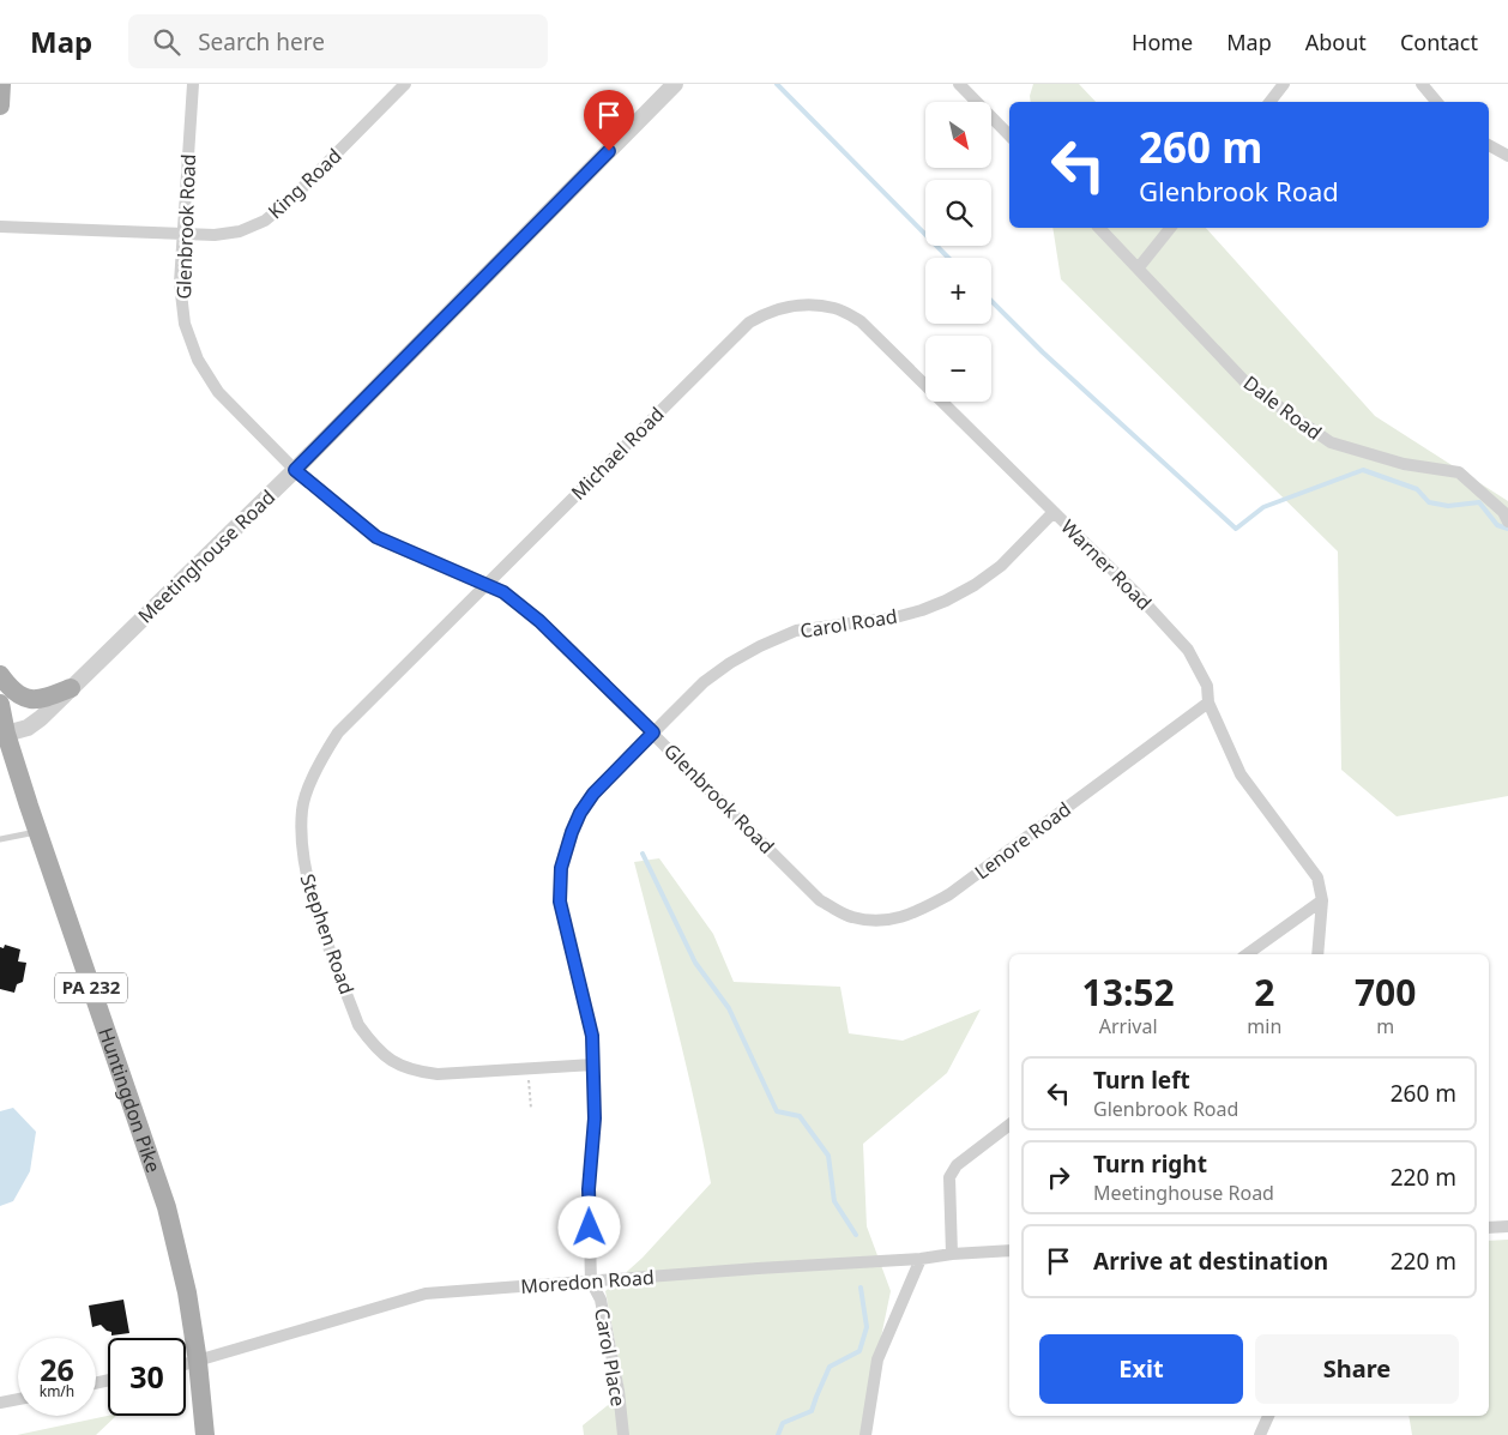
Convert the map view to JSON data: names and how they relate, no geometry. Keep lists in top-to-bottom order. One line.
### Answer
{"streets":{"main road":["PA 232","Huntingdon Pike"],"street":["King Road","Glenbrook Road","Dale Road","Michael Road","Meetinghouse Road","Warner Road","Carol Road","Lenore Road","Stephen Road","Moredon Road","Carol Place"]},"crossings":[["King Road","Glenbrook Road"],["Glenbrook Road","Michael Road"],["Glenbrook Road","Meetinghouse Road"],["Glenbrook Road","Carol Road"],["Glenbrook Road","Lenore Road"],["Glenbrook Road","Stephen Road"],["Michael Road","Warner Road"],["Michael Road","Stephen Road"],["Meetinghouse Road","Huntingdon Pike"],["Warner Road","Carol Road"],["Warner Road","Lenore Road"],["Carol Road","Stephen Road"],["Carol Road","Moredon Road"],["Carol Road","Carol Place"],["Huntingdon Pike","Moredon Road"],["Moredon Road","Carol Place"]],"north":"bottom right","page":{"header":"Map","search":"Search here","nav":["Home","Map","About","Contact"],"map_buttons":["+","−"],"turn":["260 m","Glenbrook Road"],"eta":["13:52","Arrival","2","min","700","m"],"list":[{"name":"Turn left","note":"Glenbrook Road","value":"260 m"},{"name":"Turn right","note":"Meetinghouse Road","value":"220 m"},{"name":"Arrive at destination","value":"220 m"}],"buttons":["Exit","Share"],"speed":"26 km/h","limit":"30"}}
